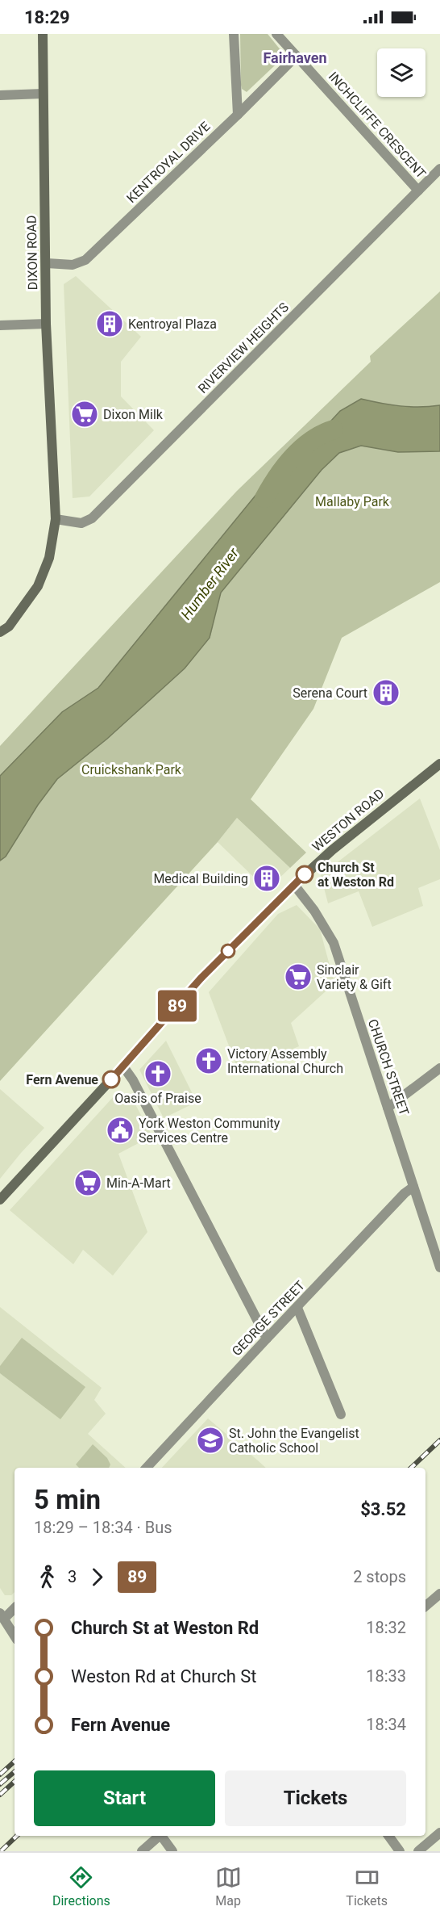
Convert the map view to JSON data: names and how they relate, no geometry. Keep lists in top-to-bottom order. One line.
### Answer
{"streets":{"main road":["DIXON ROAD","WESTON ROAD"],"street":["INCHCLIFFE CRESCENT","KENTROYAL DRIVE","RIVERVIEW HEIGHTS","CHURCH STREET","GEORGE STREET"]},"crossings":[["INCHCLIFFE CRESCENT","KENTROYAL DRIVE"],["INCHCLIFFE CRESCENT","RIVERVIEW HEIGHTS"],["KENTROYAL DRIVE","DIXON ROAD"],["DIXON ROAD","RIVERVIEW HEIGHTS"],["WESTON ROAD","CHURCH STREET"],["CHURCH STREET","GEORGE STREET"]],"districts":["Fairhaven"],"water":["Humber River"],"parks":["Mallaby Park","Cruickshank Park"],"places":{"building":["Kentroyal Plaza","Serena Court","Medical Building"],"supermarket":["Dixon Milk","Sinclair Variety & Gift","Min-A-Mart"],"other":["Church St at Weston Rd","Fern Avenue"],"church":["Victory Assembly International Church","Oasis of Praise"],"public building":["York Weston Community Services Centre"],"school or university":["St. John the Evangelist Catholic School"]},"lines":["bus line 89"],"page":{"status":"18:29","on_map":"89","heading":["5 min","18:29 – 18:34 · Bus","$3.52"],"legs":["3","89","2 stops"],"list":[{"name":"Church St at Weston Rd","value":"18:32"},{"name":"Weston Rd at Church St","value":"18:33"},{"name":"Fern Avenue","value":"18:34"}],"buttons":["Start","Tickets"],"tabs":["Directions","Map","Tickets"]}}
